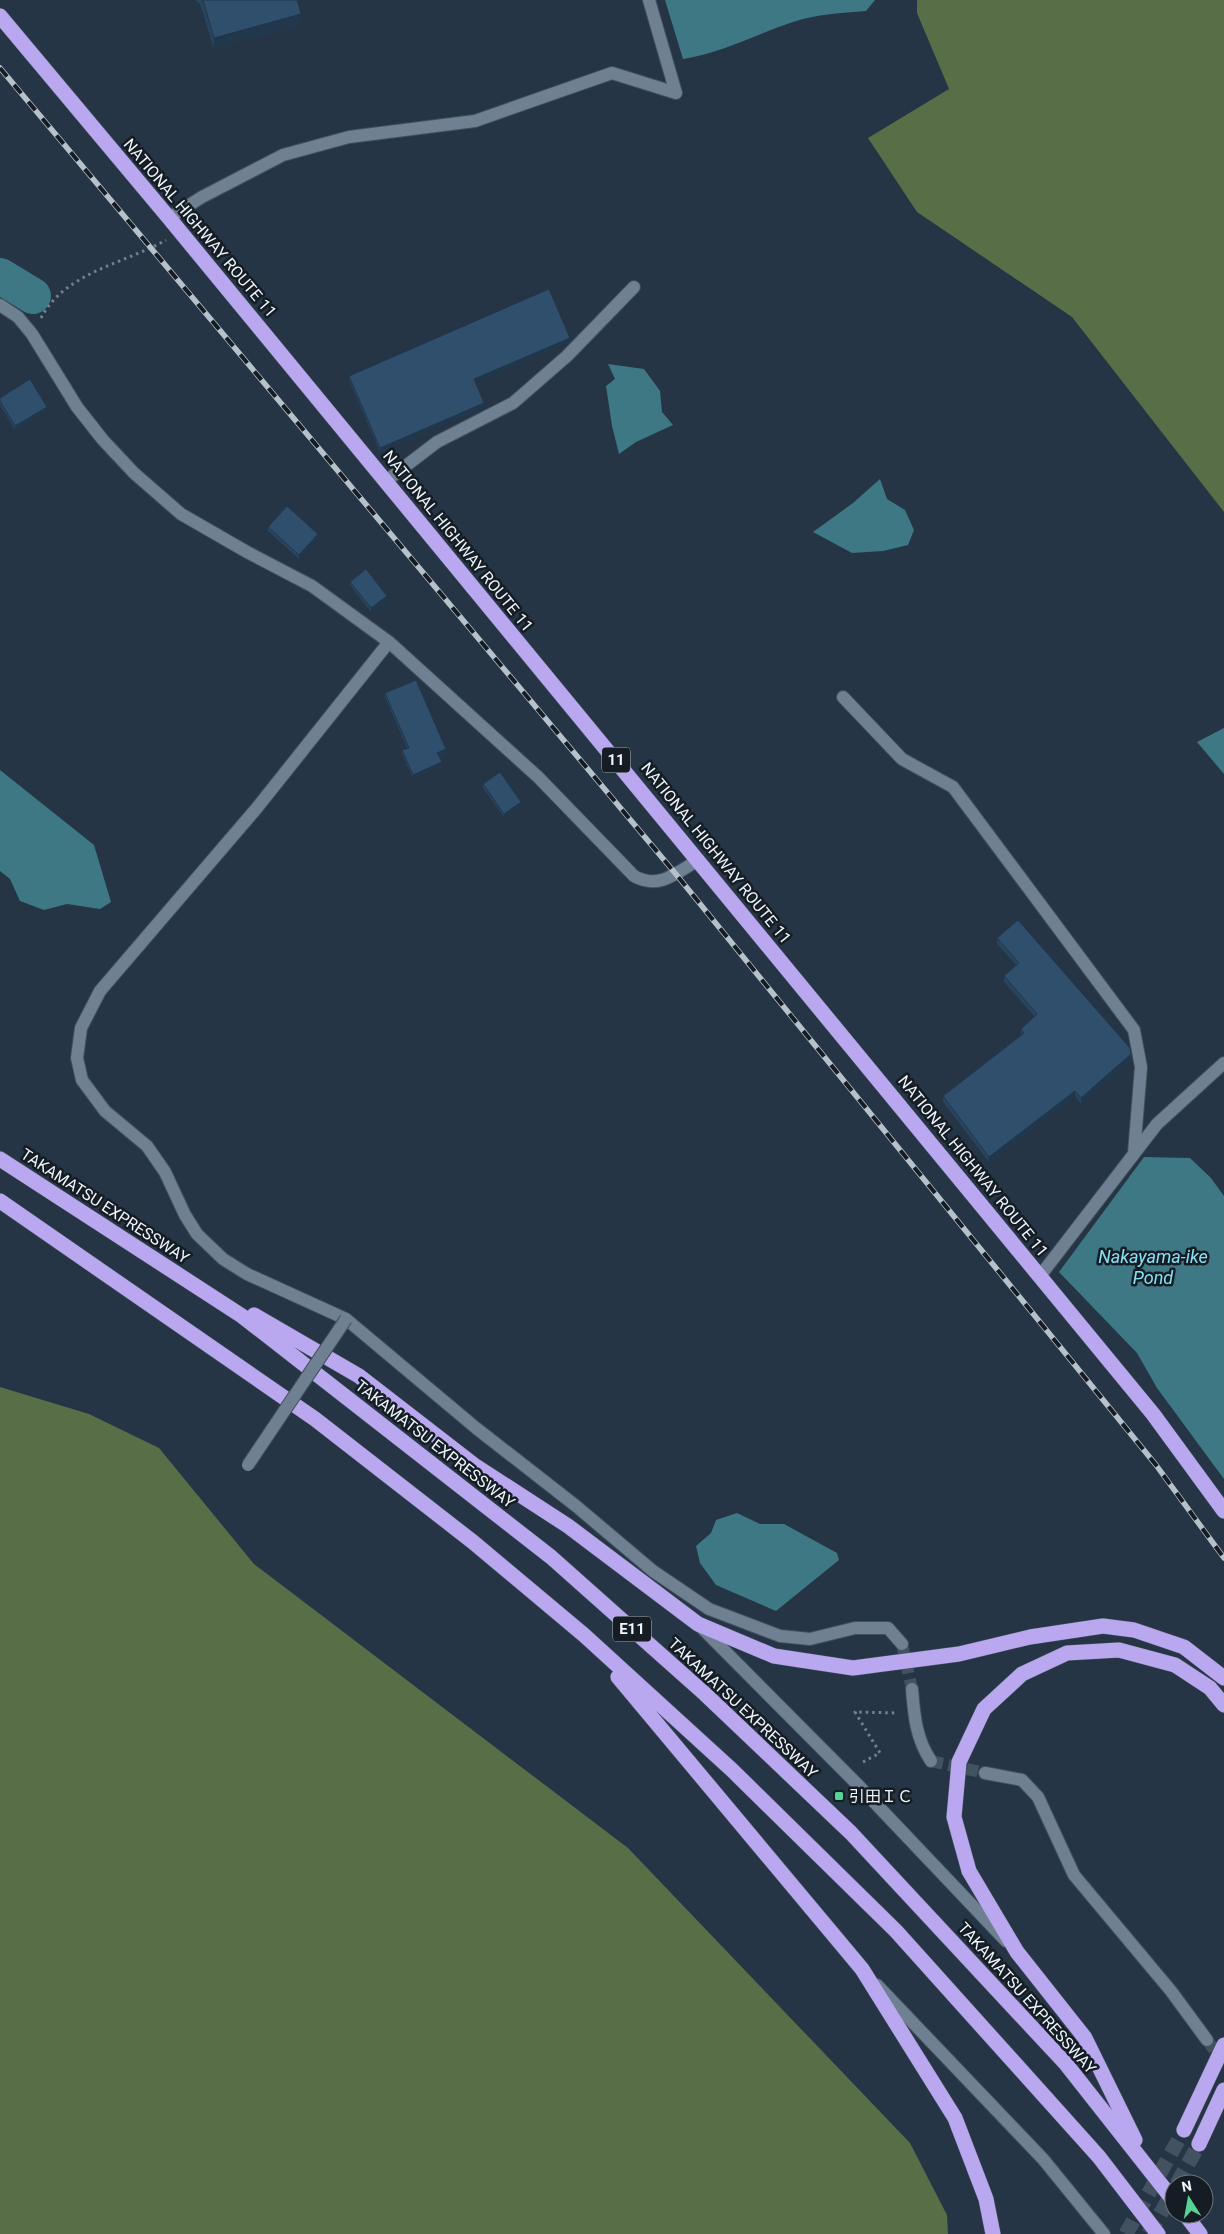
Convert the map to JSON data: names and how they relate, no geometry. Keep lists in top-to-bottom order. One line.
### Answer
{"streets":{"highway":["NATIONAL HIGHWAY ROUTE 11","11","TAKAMATSU EXPRESSWAY","E11"]},"water":["Nakayama-ike Pond"],"places":{"transit":["引田ＩＣ"]},"north":"top"}
